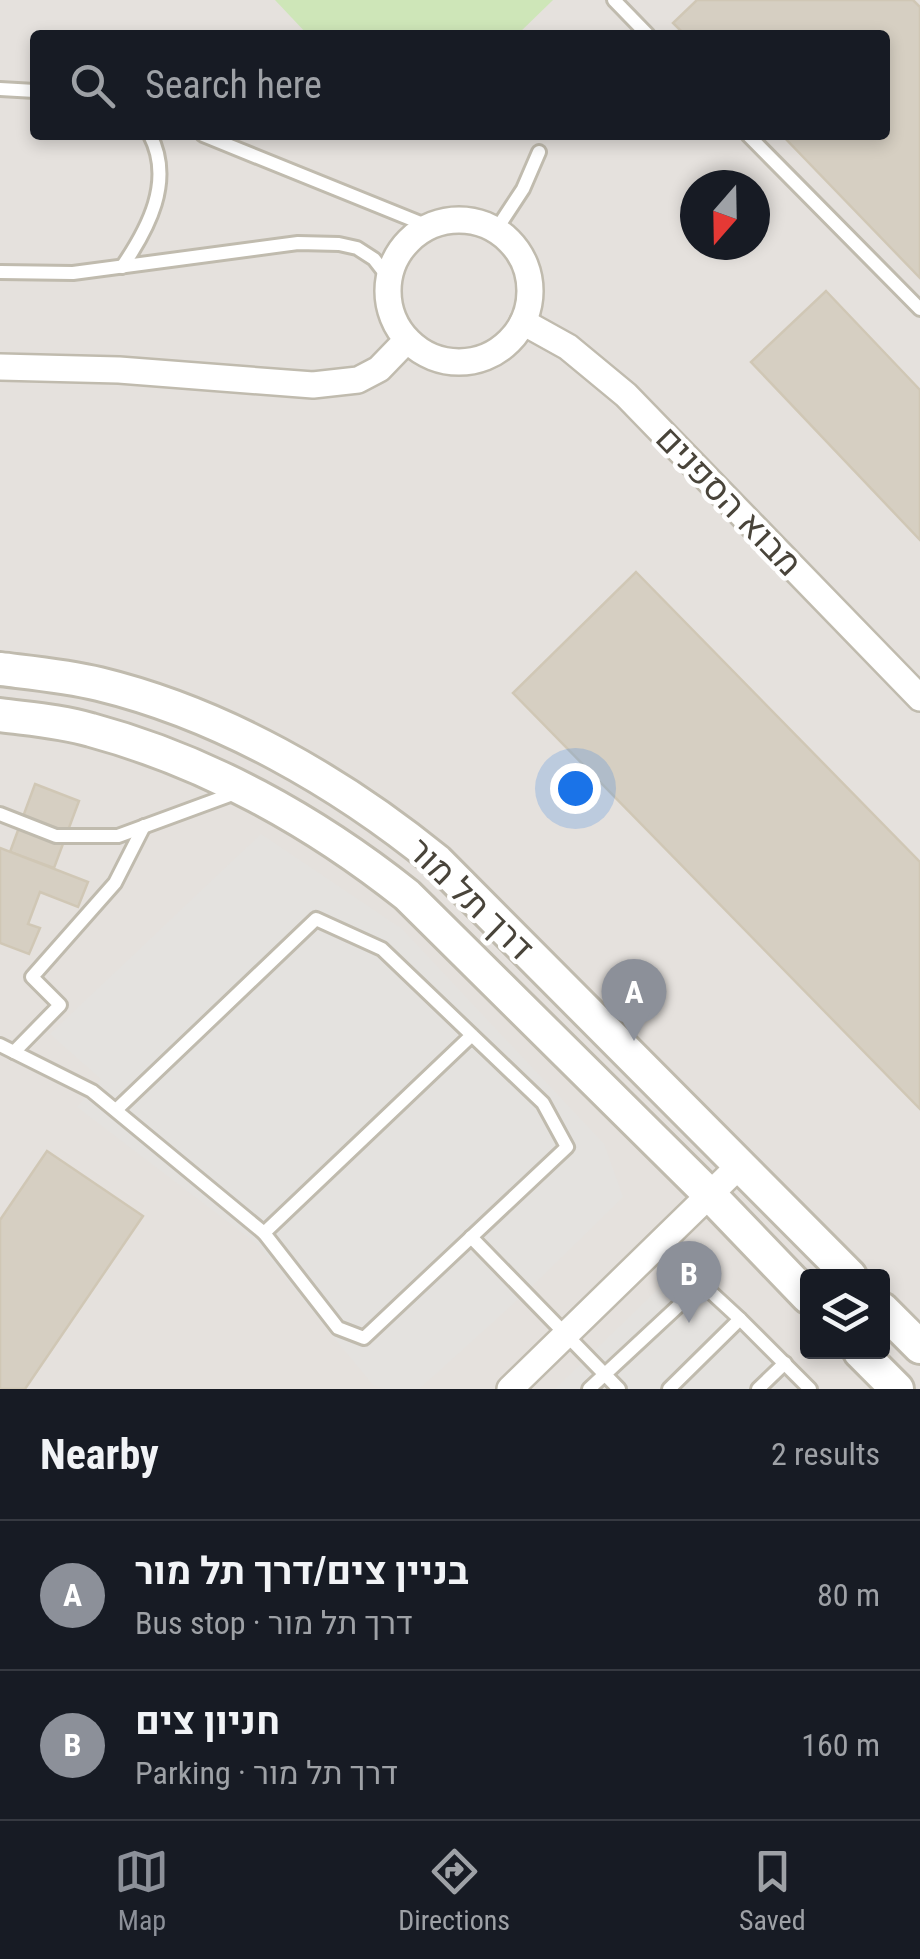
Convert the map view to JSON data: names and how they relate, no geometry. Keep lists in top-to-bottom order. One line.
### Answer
{"streets":{"street":["מבוא הספנים","דרך תל מור"]},"north":"bottom","page":{"search":"Search here","pins":["A","B"],"heading":["Nearby","2 results"],"list":[{"mark":"A","name":"בניין צים/דרך תל מור","note":"Bus stop · דרך תל מור","value":"80 m"},{"mark":"B","name":"חניון צים","note":"Parking · דרך תל מור","value":"160 m"}],"nav":["Map","Directions","Saved"]}}
